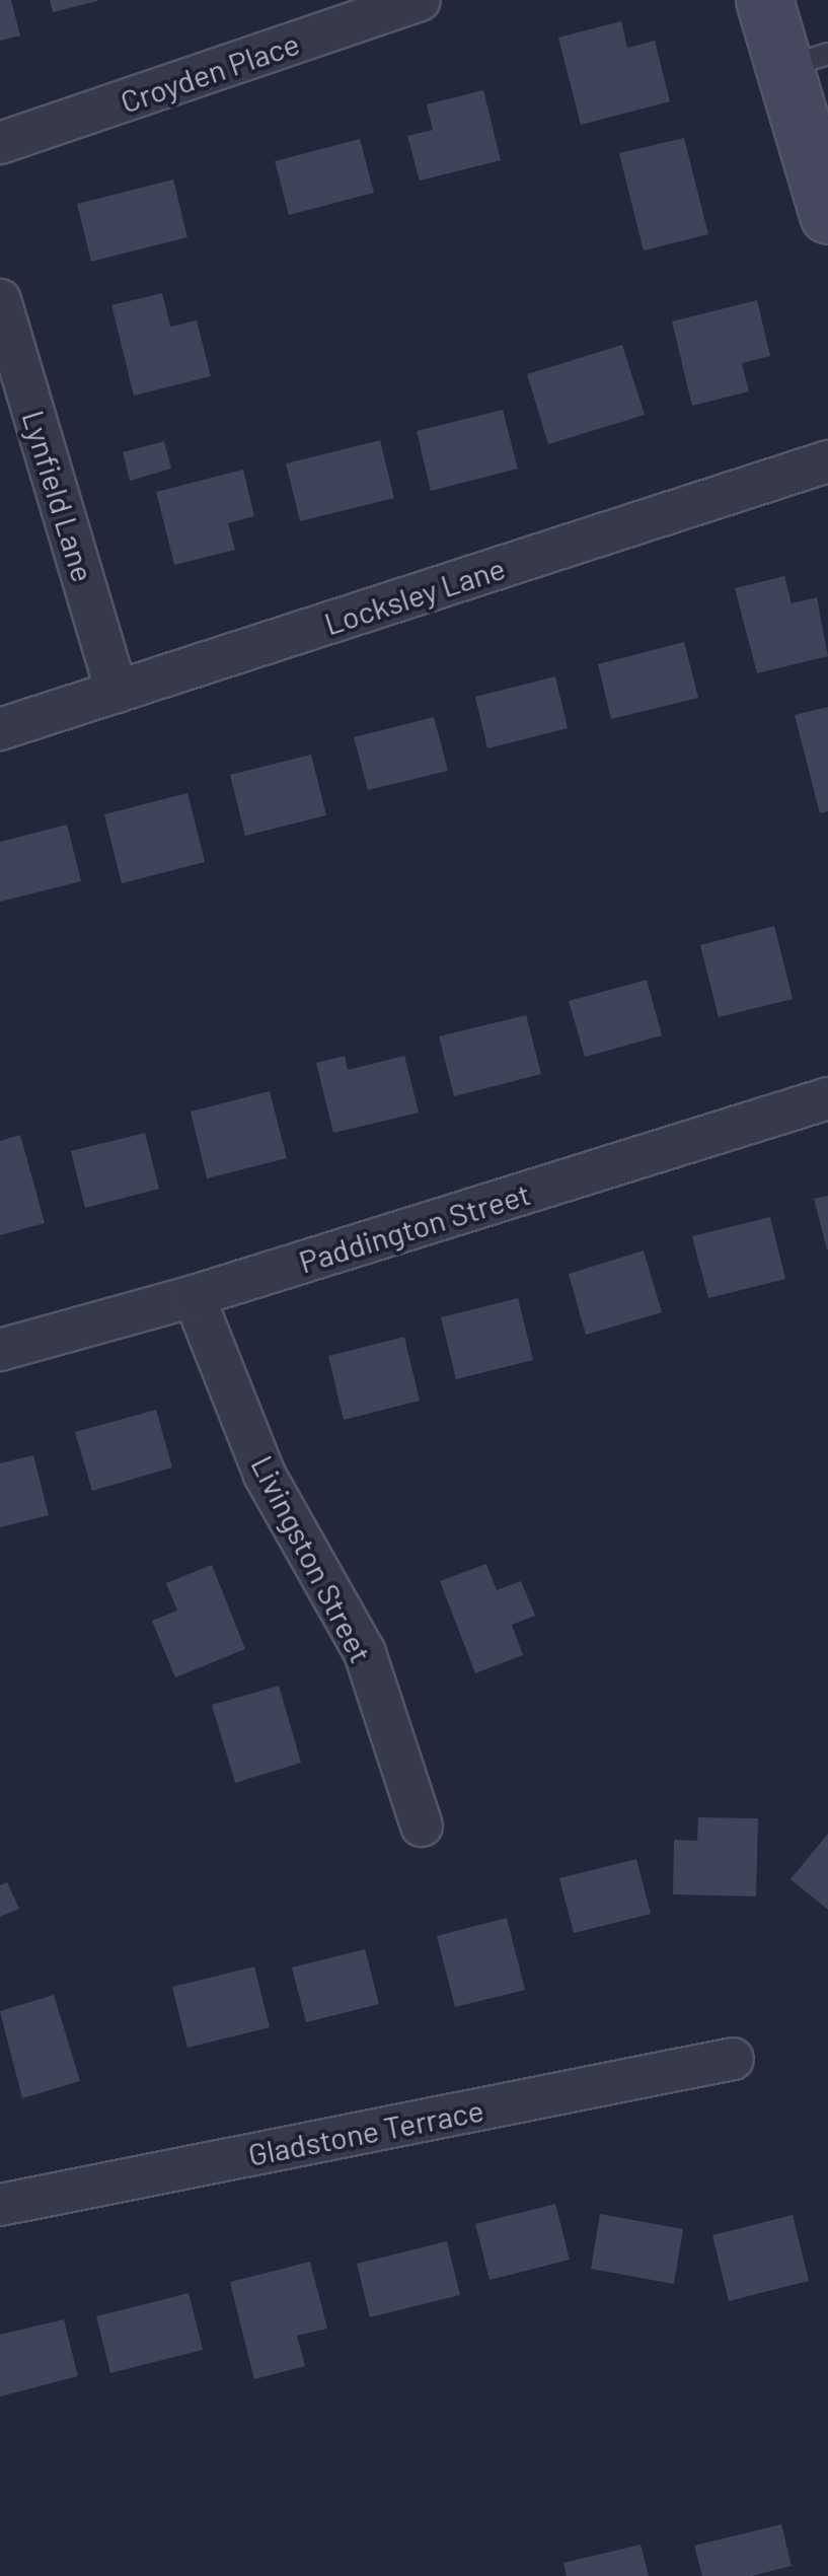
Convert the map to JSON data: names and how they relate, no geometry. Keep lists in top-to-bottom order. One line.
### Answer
{"streets":{"street":["Croyden Place","Lynfield Lane","Locksley Lane","Paddington Street","Livingston Street","Gladstone Terrace"]},"crossings":[["Lynfield Lane","Locksley Lane"],["Paddington Street","Livingston Street"]]}
